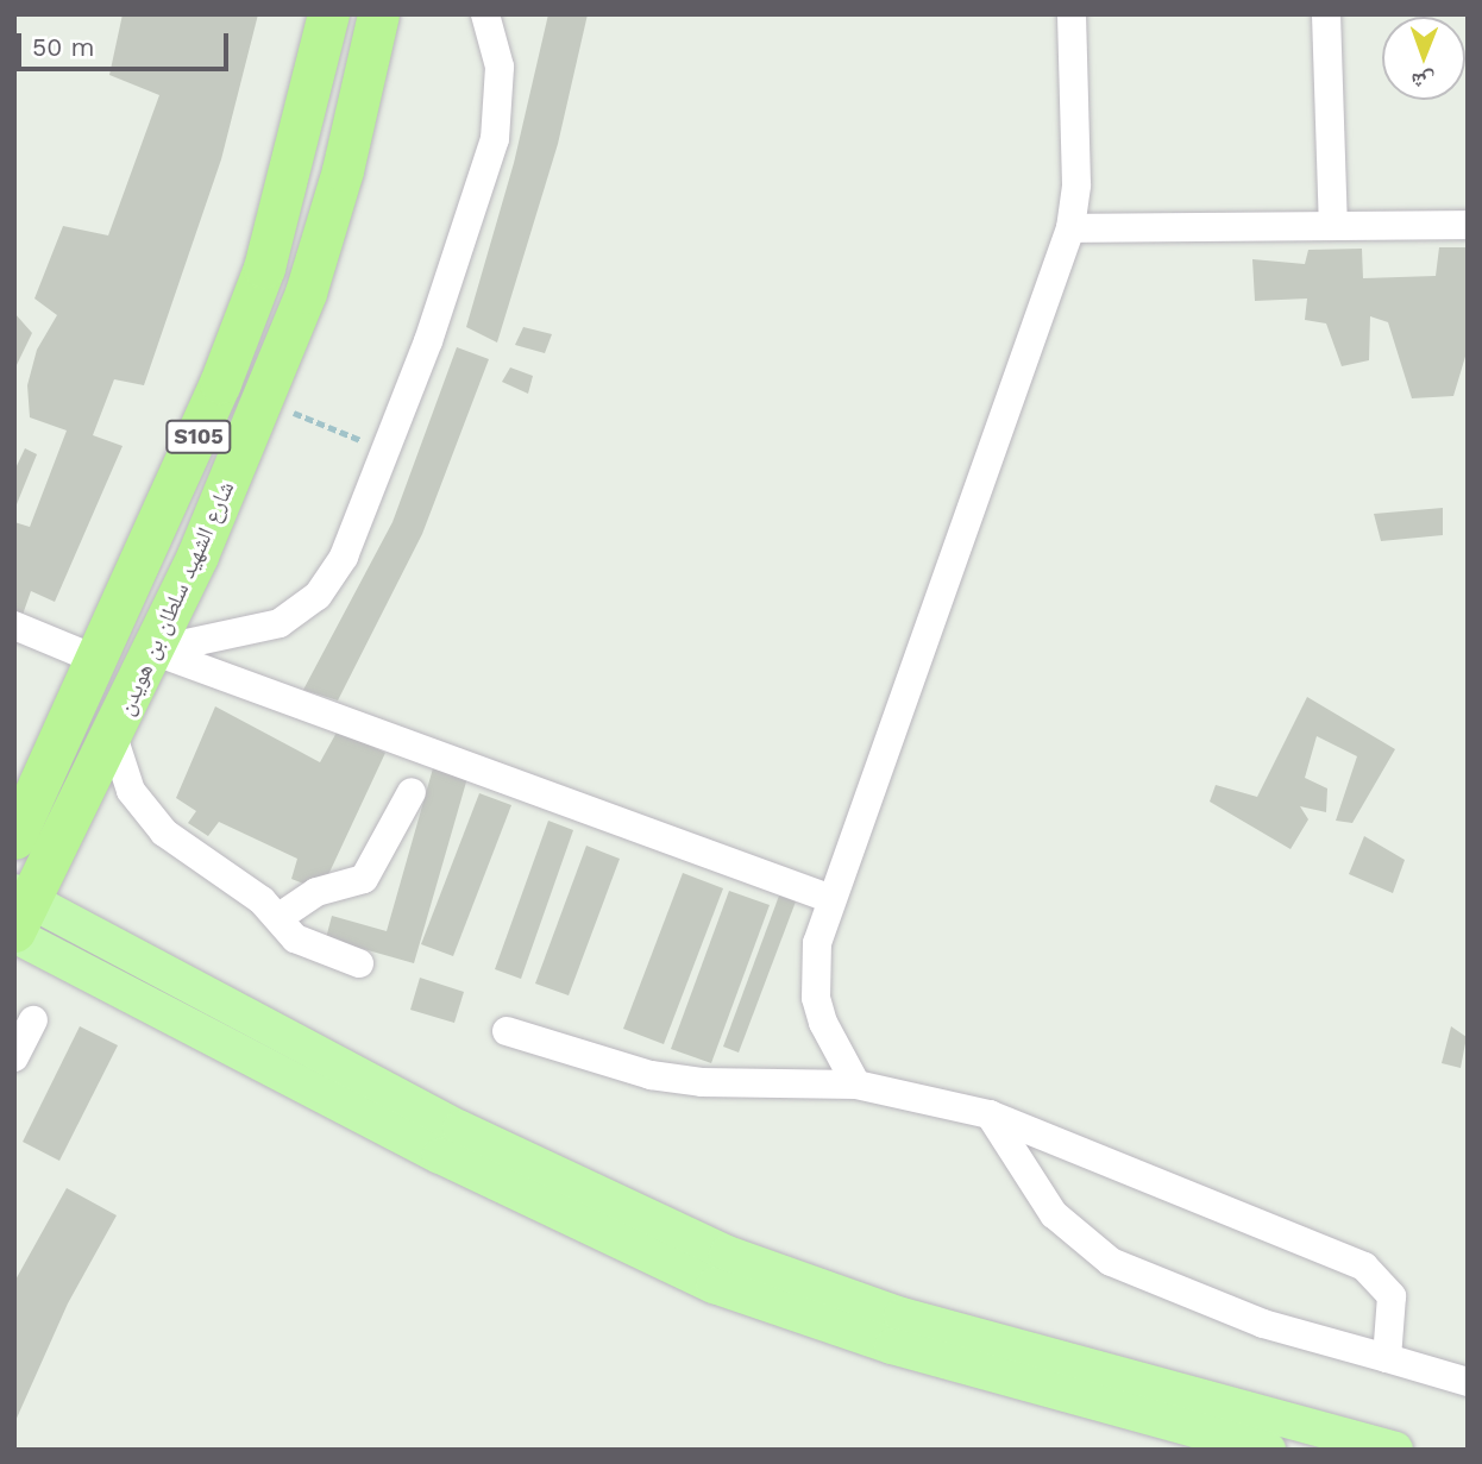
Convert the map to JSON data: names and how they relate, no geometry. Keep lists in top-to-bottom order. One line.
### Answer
{"streets":{"highway":["S105","شارع الشهيد سلطان بن هويدن"]},"scale_bar":"50 m","north":"bottom"}
